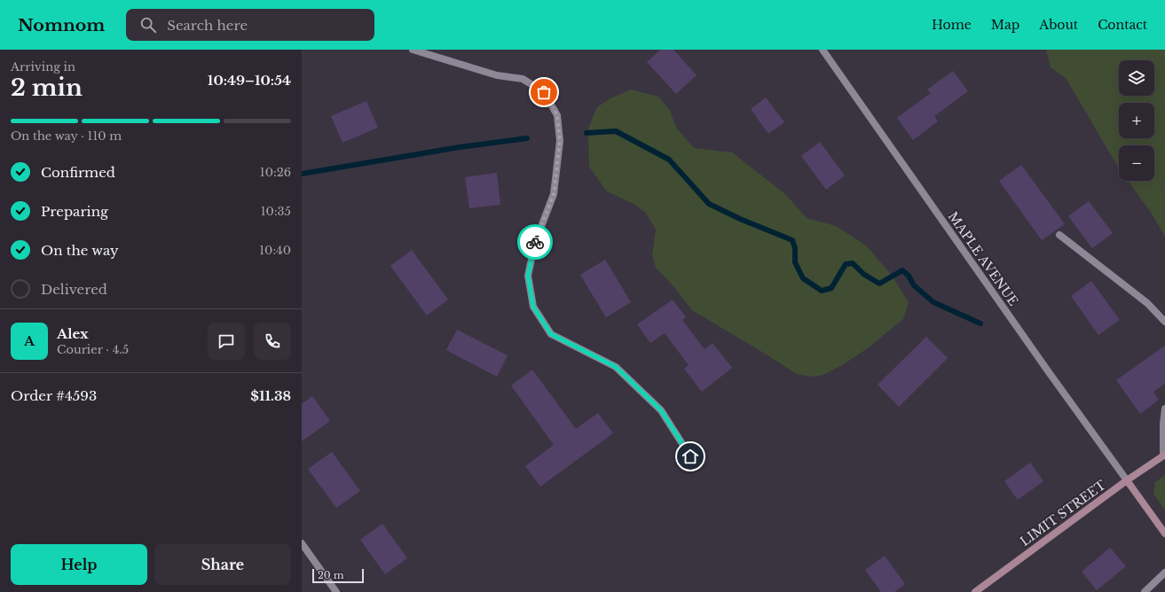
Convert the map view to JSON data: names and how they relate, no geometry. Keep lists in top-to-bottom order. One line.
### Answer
{"streets":{"street":["MAPLE AVENUE","LIMIT STREET"]},"crossings":[["MAPLE AVENUE","LIMIT STREET"]],"scale_bar":"20 m","page":{"header":"Nomnom","search":"Search here","nav":["Home","Map","About","Contact"],"heading":["2 min","Arriving in","10:49–10:54"],"panel":["Alex","Courier · 4.5","Order #4593","$11.38"],"map_buttons":["+","−"],"bar":"On the way · 110 m","list":[["Confirmed","10:26"],["Preparing","10:35"],["On the way","10:40"],"Delivered"],"round":"A","buttons":["Help","Share"],"scale":"20 m"}}
